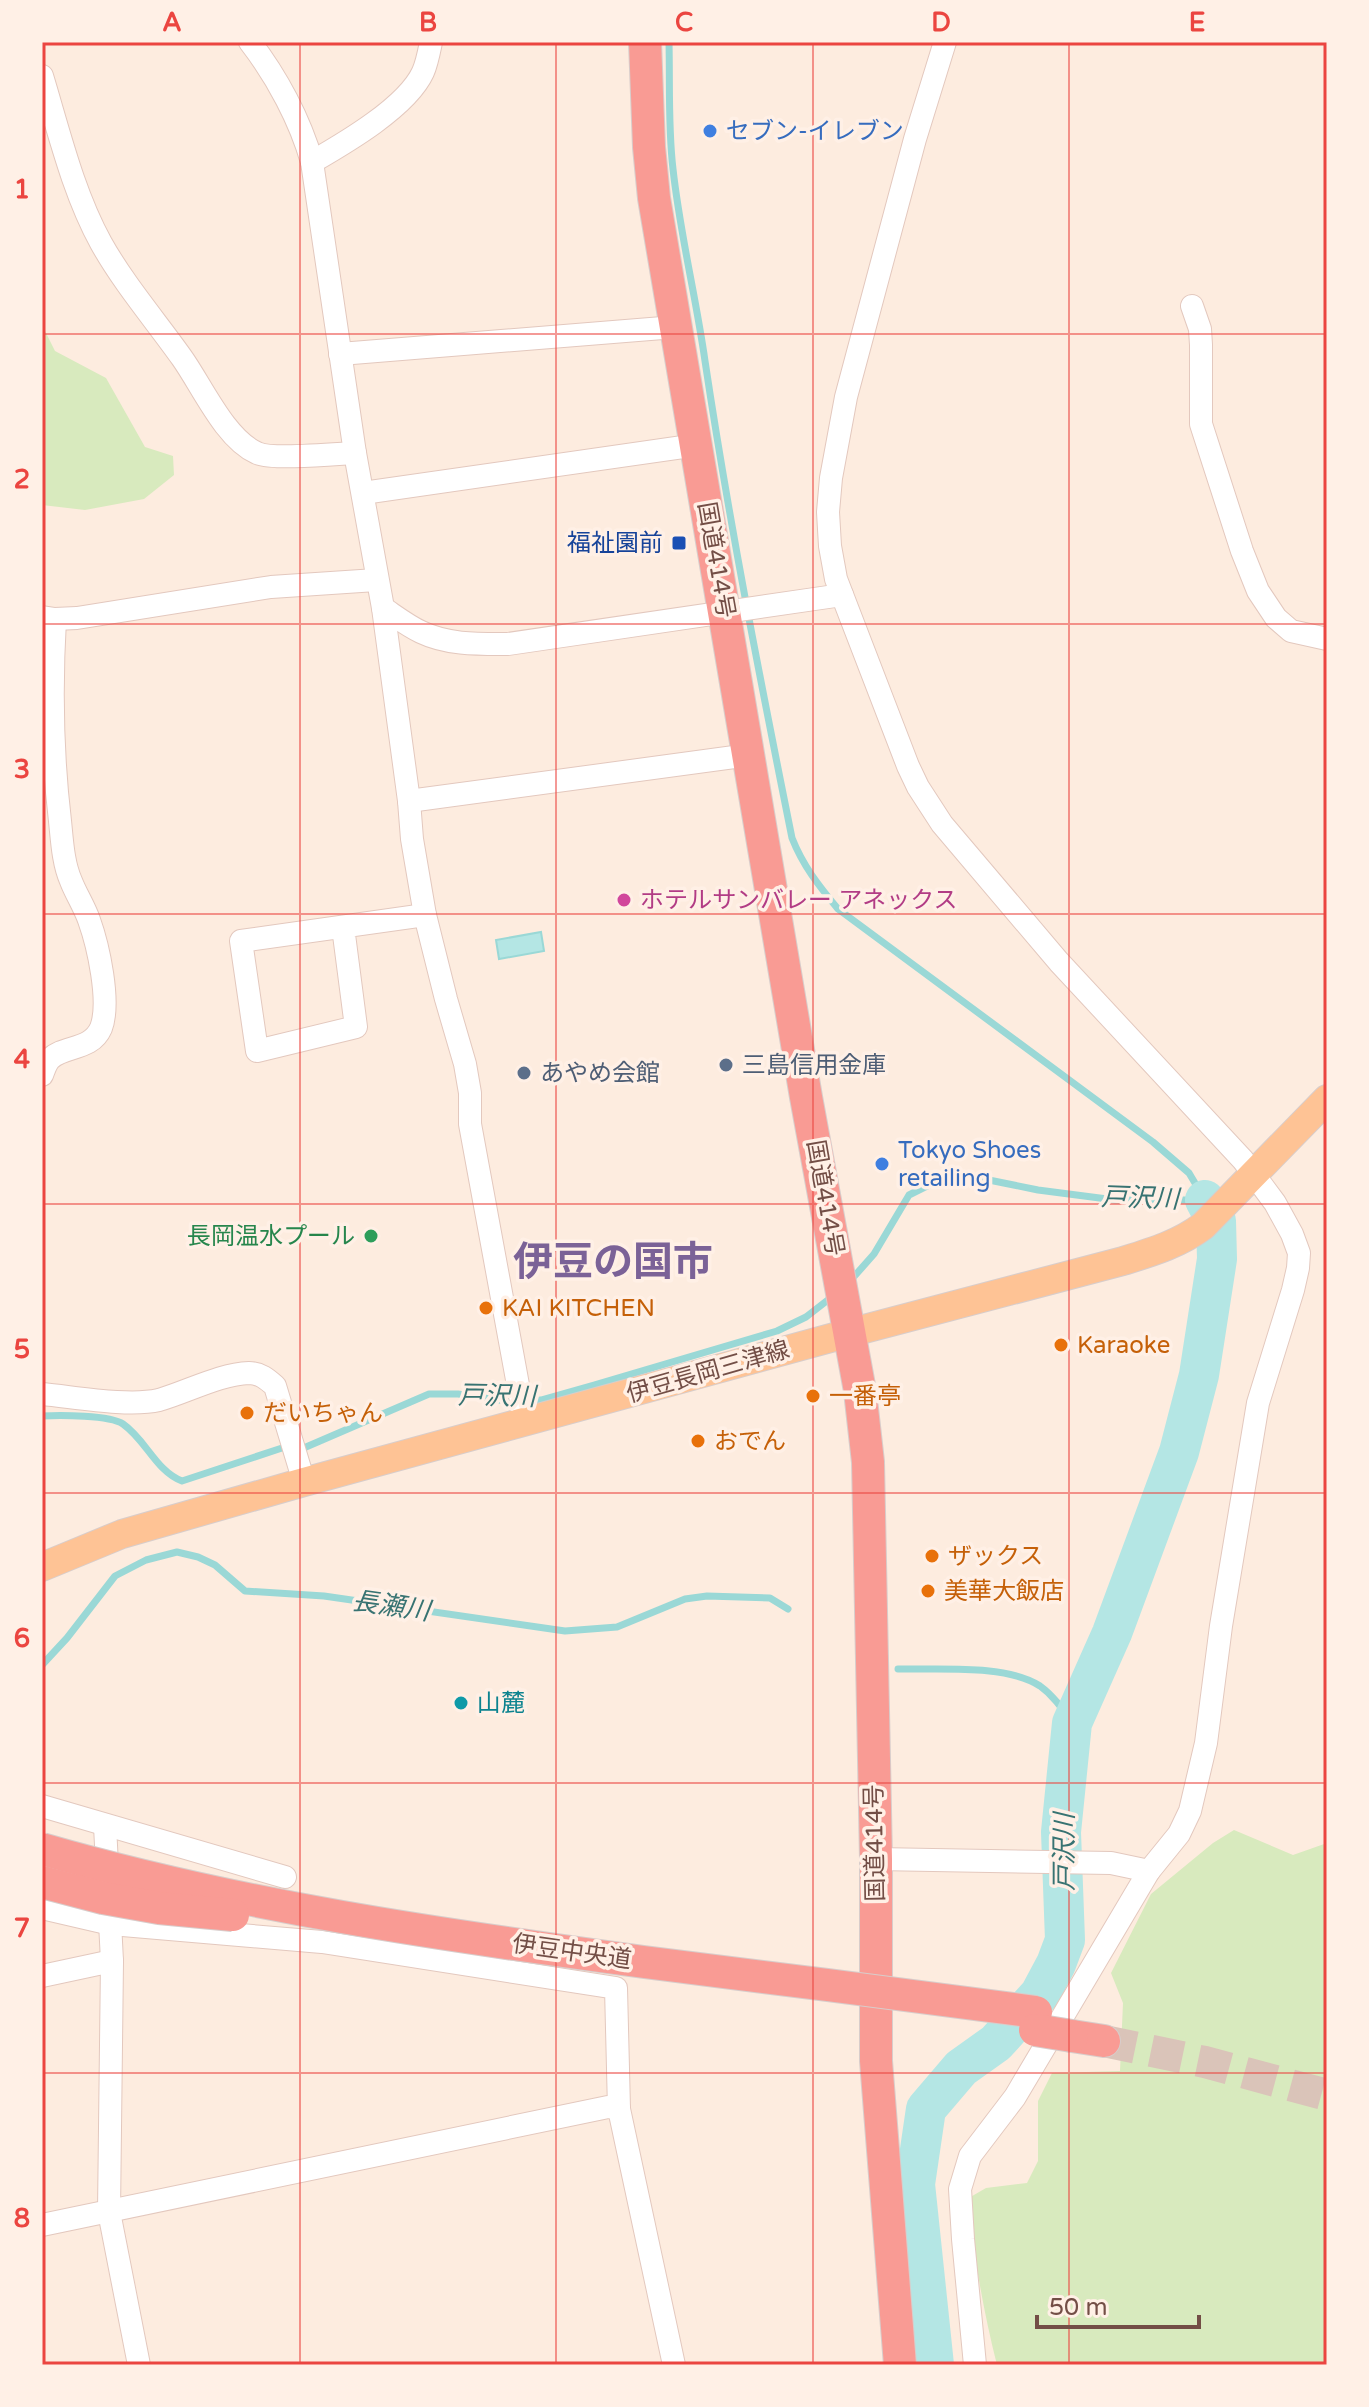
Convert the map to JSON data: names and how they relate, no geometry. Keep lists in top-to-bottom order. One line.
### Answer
{"streets":{"highway":["国道414号","伊豆中央道"],"main road":["伊豆長岡三津線"]},"crossings":[["国道414号","伊豆長岡三津線"]],"districts":["伊豆の国市"],"water":["戸沢川","長瀬川"],"places":{"other":["セブン-イレブン","ホテルサンバレー アネックス","三島信用金庫","あやめ会館","Tokyo Shoes retailing","長岡温水プール","KAI KITCHEN","Karaoke","一番亭","だいちゃん","おでん","ザックス","美華大飯店","山麓"],"transit":["福祉園前"]},"scale_bar":"50 m","grid":{"columns":["A","B","C","D","E"],"rows":["1","2","3","4","5","6","7","8"]}}
